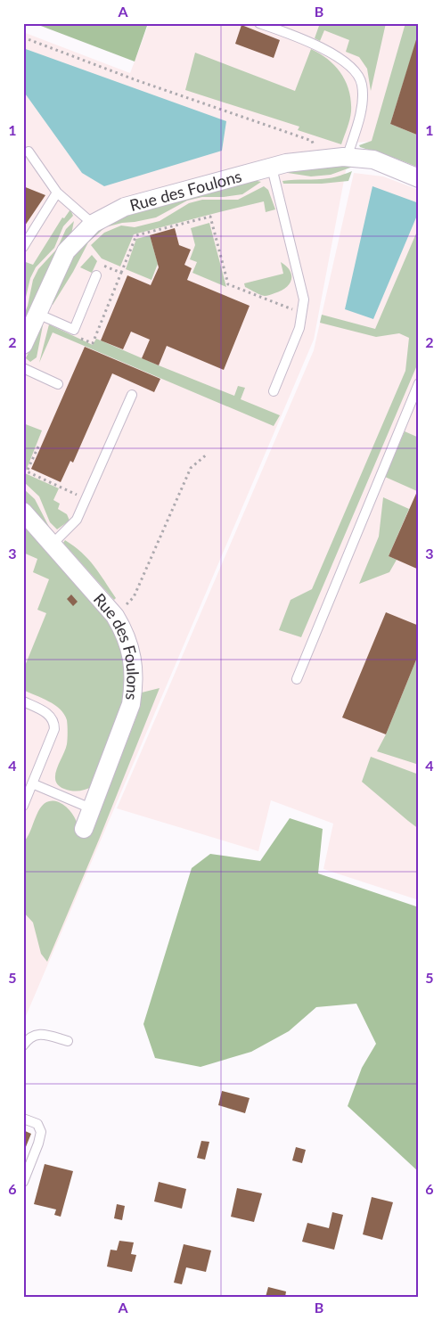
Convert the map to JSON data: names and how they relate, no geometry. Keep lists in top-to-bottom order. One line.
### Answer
{"streets":{"street":["Rue des Foulons"]},"grid":{"columns":["A","B"],"rows":["1","2","3","4","5","6"]}}
